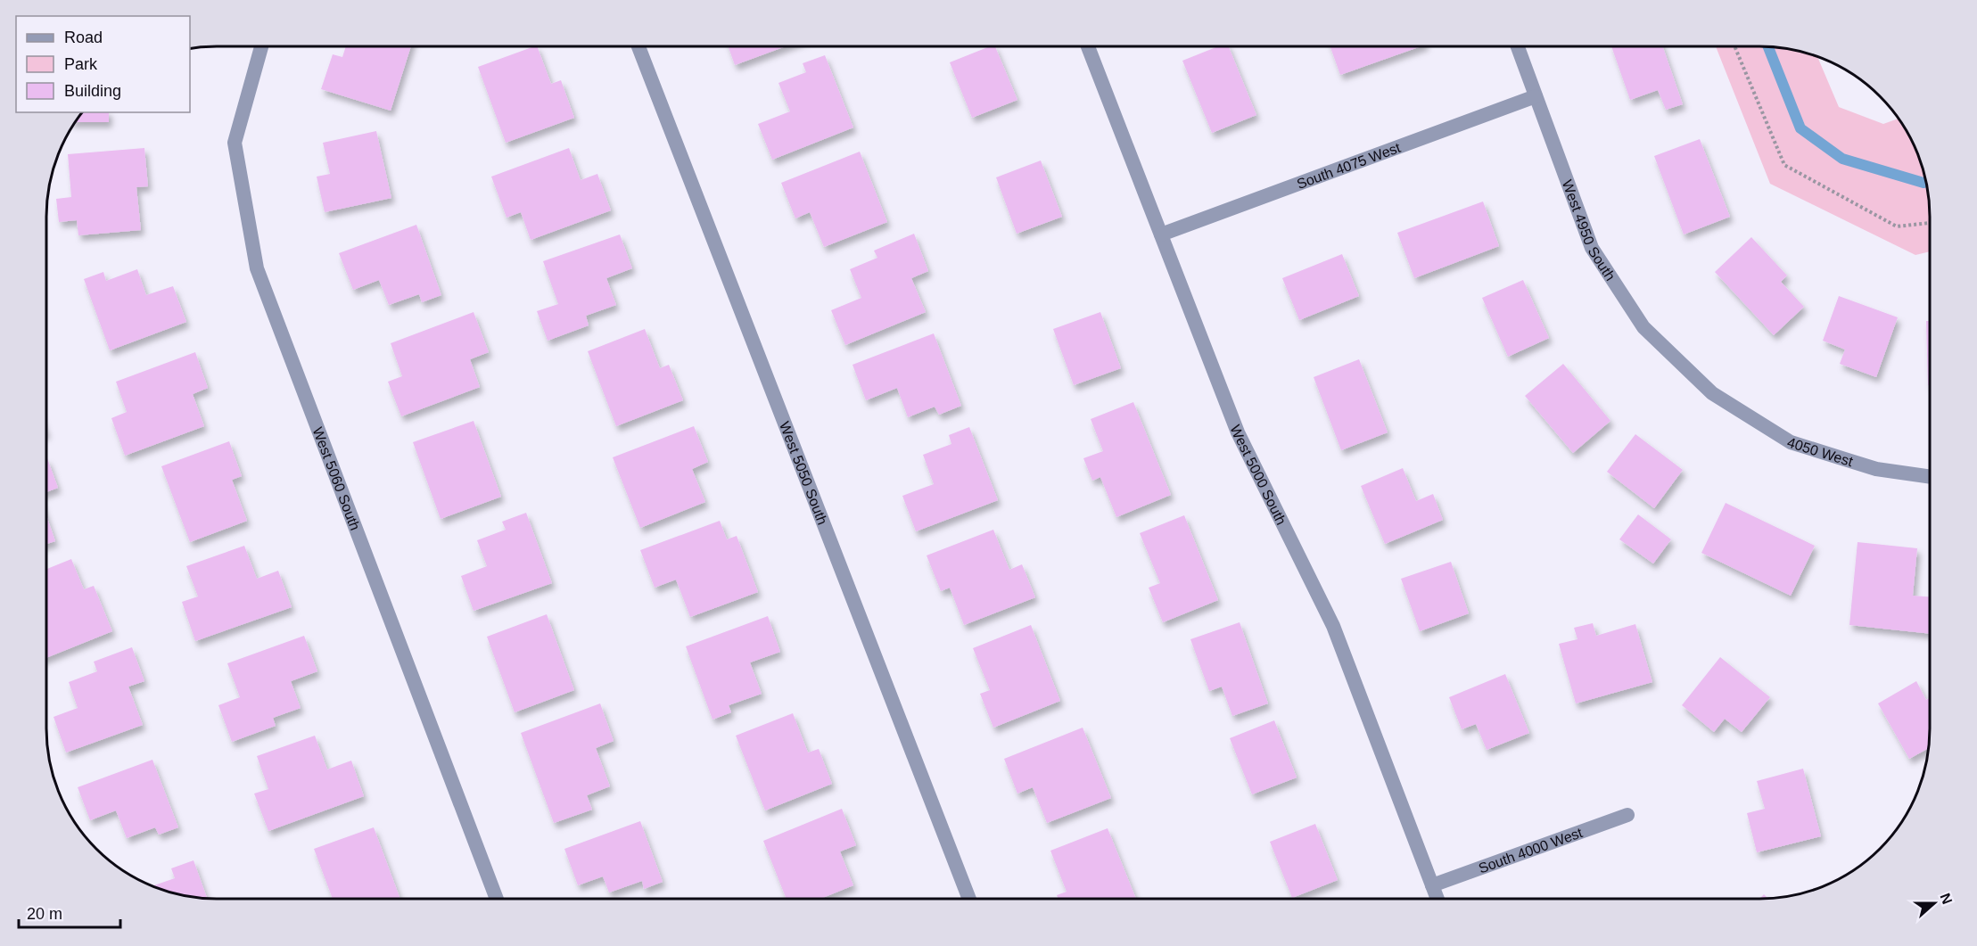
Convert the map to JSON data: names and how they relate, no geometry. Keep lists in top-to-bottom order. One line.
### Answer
{"streets":{"street":["South 4075 West","West 4950 South","4050 West","West 5050 South","West 5000 South","West 5060 South","South 4000 West"]},"crossings":[["South 4075 West","West 4950 South"],["South 4075 West","West 5000 South"],["West 4950 South","4050 West"],["West 5000 South","South 4000 West"]],"legend":["Road","Park","Building"],"scale_bar":"20 m","north":"right"}
